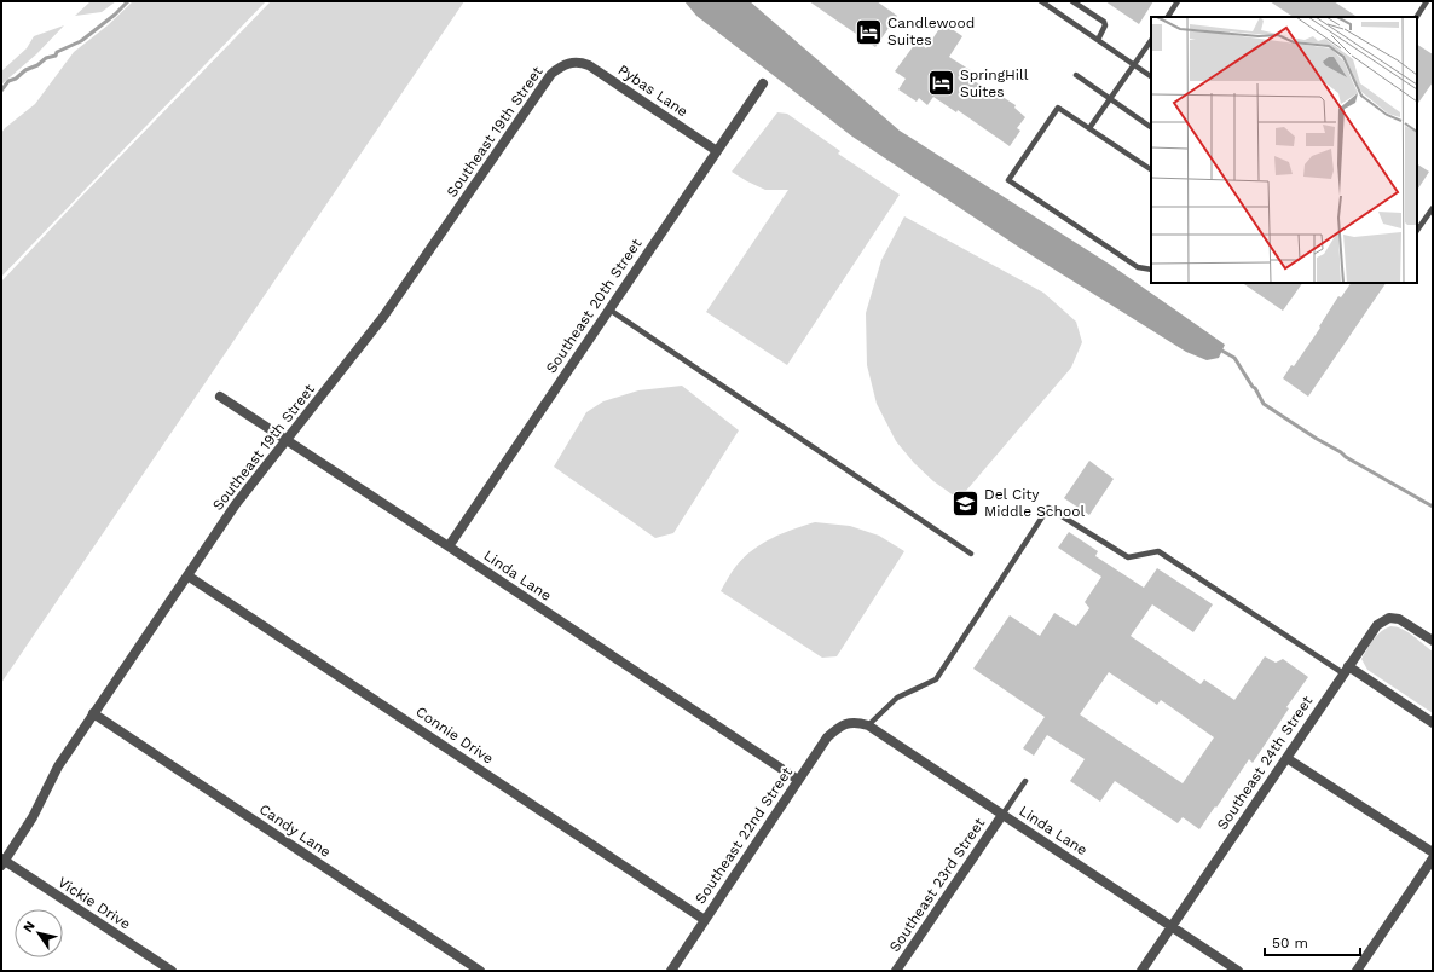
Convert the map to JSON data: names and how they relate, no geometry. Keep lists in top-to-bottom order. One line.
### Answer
{"streets":{"street":["Pybas Lane","Southeast 19th Street","Southeast 20th Street","Linda Lane","Connie Drive","Southeast 24th Street","Candy Lane","Southeast 22nd Street","Southeast 23rd Street","Vickie Drive"]},"crossings":[["Pybas Lane","Southeast 19th Street"],["Pybas Lane","Southeast 20th Street"],["Southeast 19th Street","Linda Lane"],["Southeast 19th Street","Connie Drive"],["Southeast 19th Street","Candy Lane"],["Southeast 19th Street","Vickie Drive"],["Southeast 20th Street","Linda Lane"],["Linda Lane","Southeast 24th Street"],["Linda Lane","Southeast 22nd Street"],["Linda Lane","Southeast 23rd Street"],["Connie Drive","Southeast 22nd Street"]],"places":{"hotel":["Candlewood Suites","SpringHill Suites"],"school or university":["Del City Middle School"]},"scale_bar":"50 m","north":"top left"}
